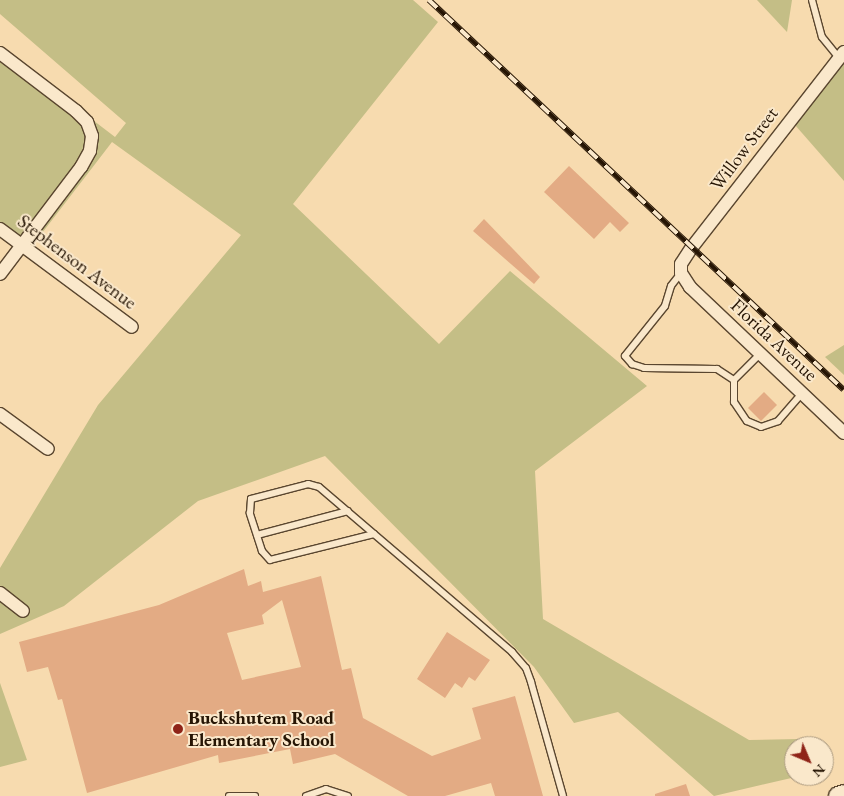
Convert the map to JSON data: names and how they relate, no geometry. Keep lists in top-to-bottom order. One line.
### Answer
{"streets":{"street":["Willow Street","Stephenson Avenue","Florida Avenue"]},"crossings":[["Willow Street","Florida Avenue"]],"places":["Buckshutem Road Elementary School"],"north":"bottom right"}
